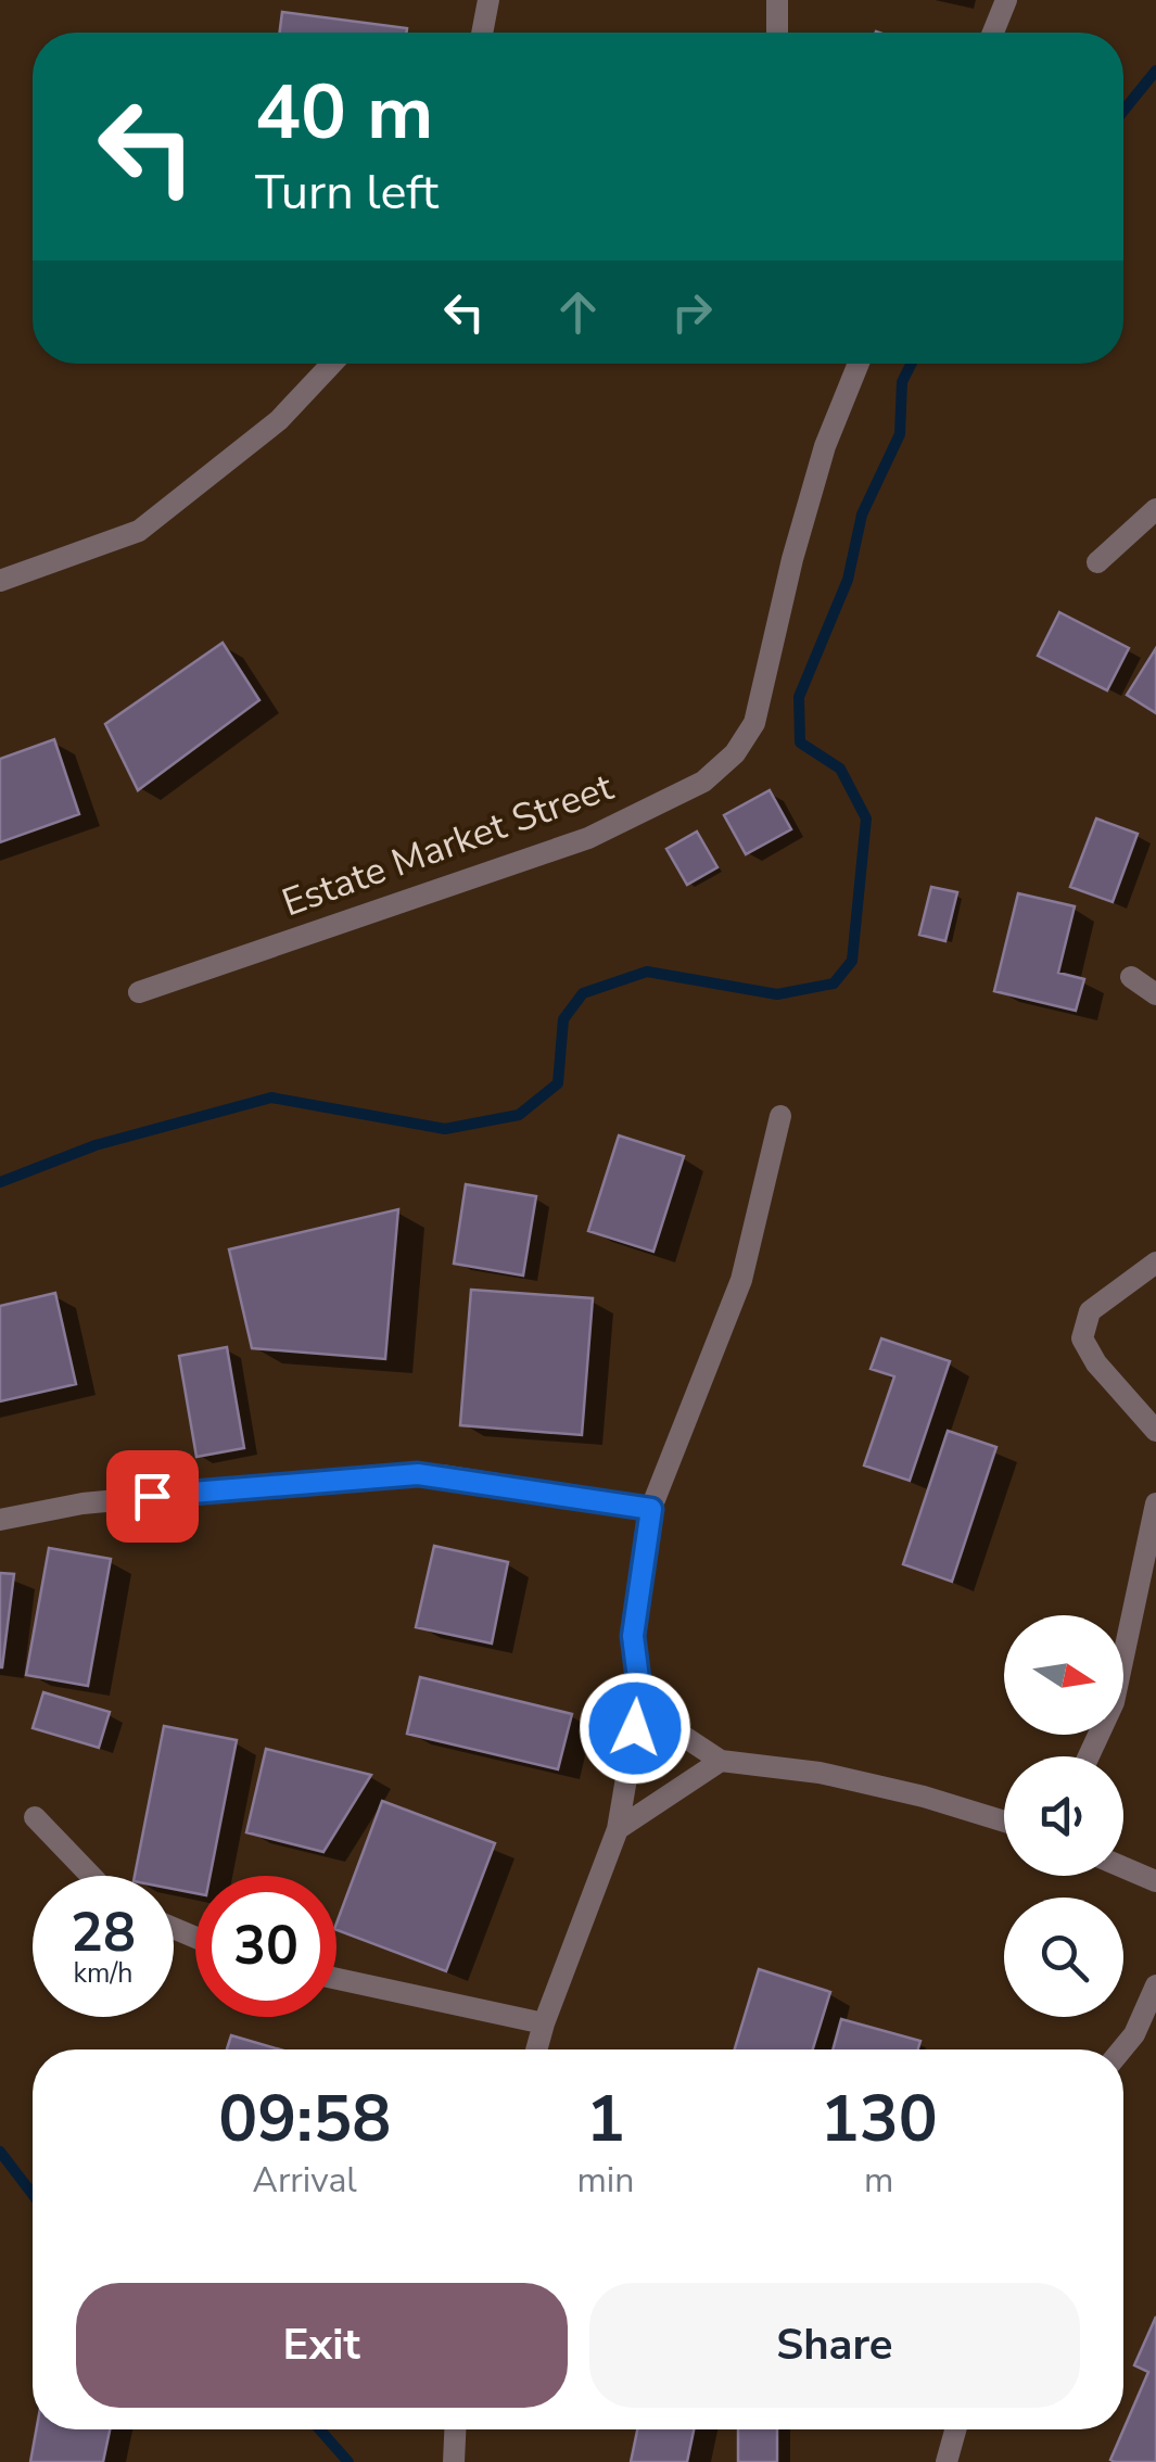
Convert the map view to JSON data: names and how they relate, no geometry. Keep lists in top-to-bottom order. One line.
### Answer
{"streets":{"street":["Estate Market Street"]},"north":"right","page":{"turn":["40 m","Turn left"],"speed":"28 km/h","limit":"30","eta":["09:58","Arrival","1","min","130","m"],"buttons":["Exit","Share"]}}
